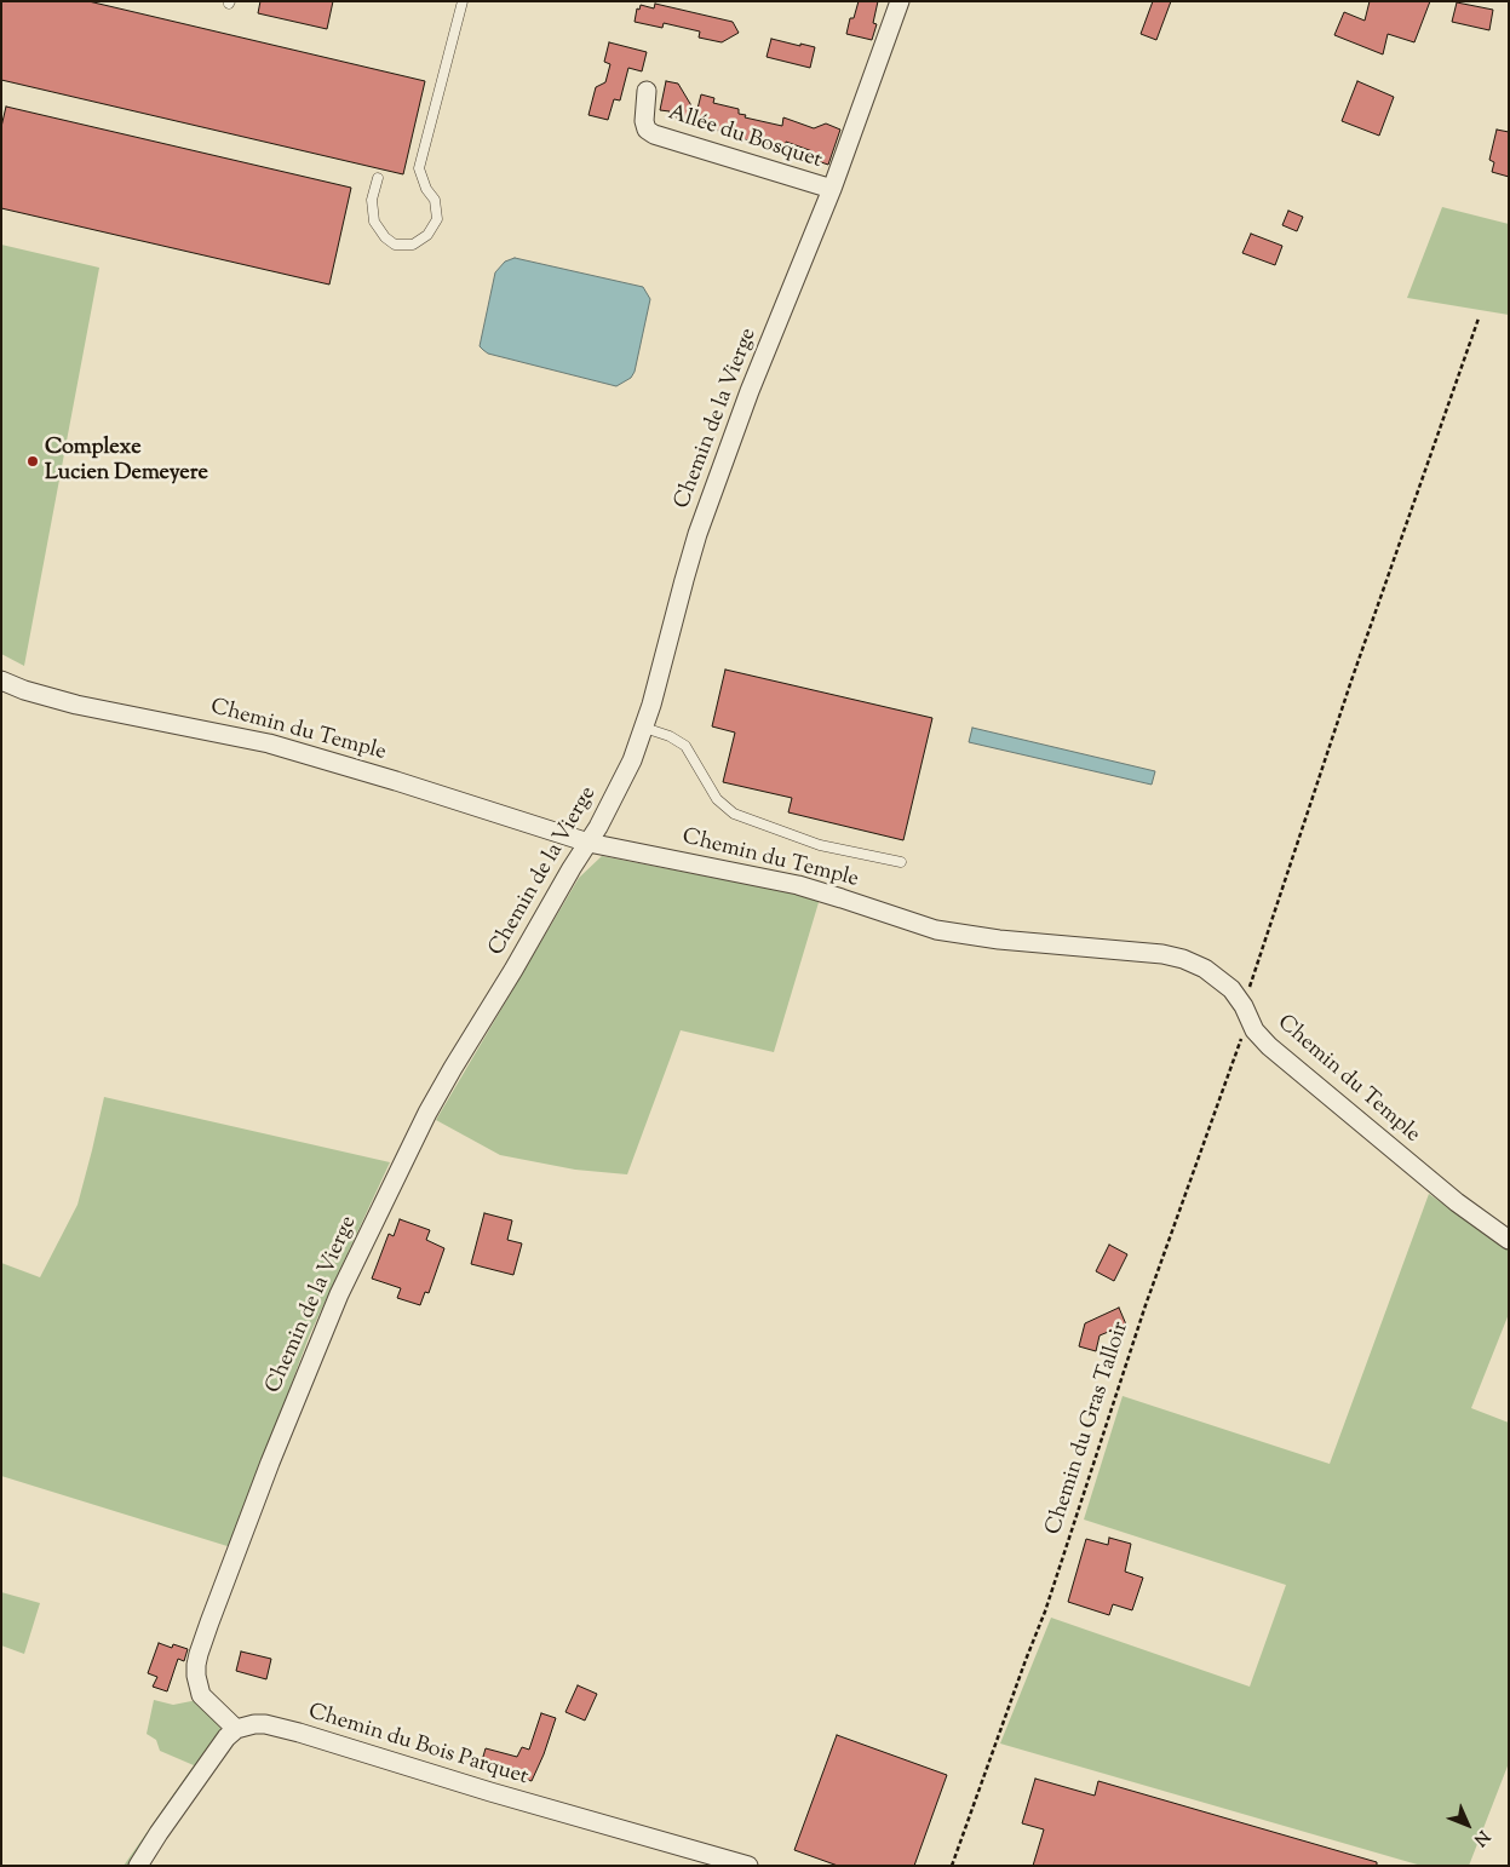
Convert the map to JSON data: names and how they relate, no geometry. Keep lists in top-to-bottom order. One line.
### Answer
{"streets":{"street":["Allée du Bosquet","Chemin de la Vierge","Chemin du Temple","Chemin du Bois Parquet"],"path":["Chemin du Gras Talloir"]},"crossings":[["Allée du Bosquet","Chemin de la Vierge"],["Chemin de la Vierge","Chemin du Temple"],["Chemin de la Vierge","Chemin du Bois Parquet"],["Chemin du Temple","Chemin du Gras Talloir"]],"places":["Complexe Lucien Demeyere"],"north":"bottom right"}
